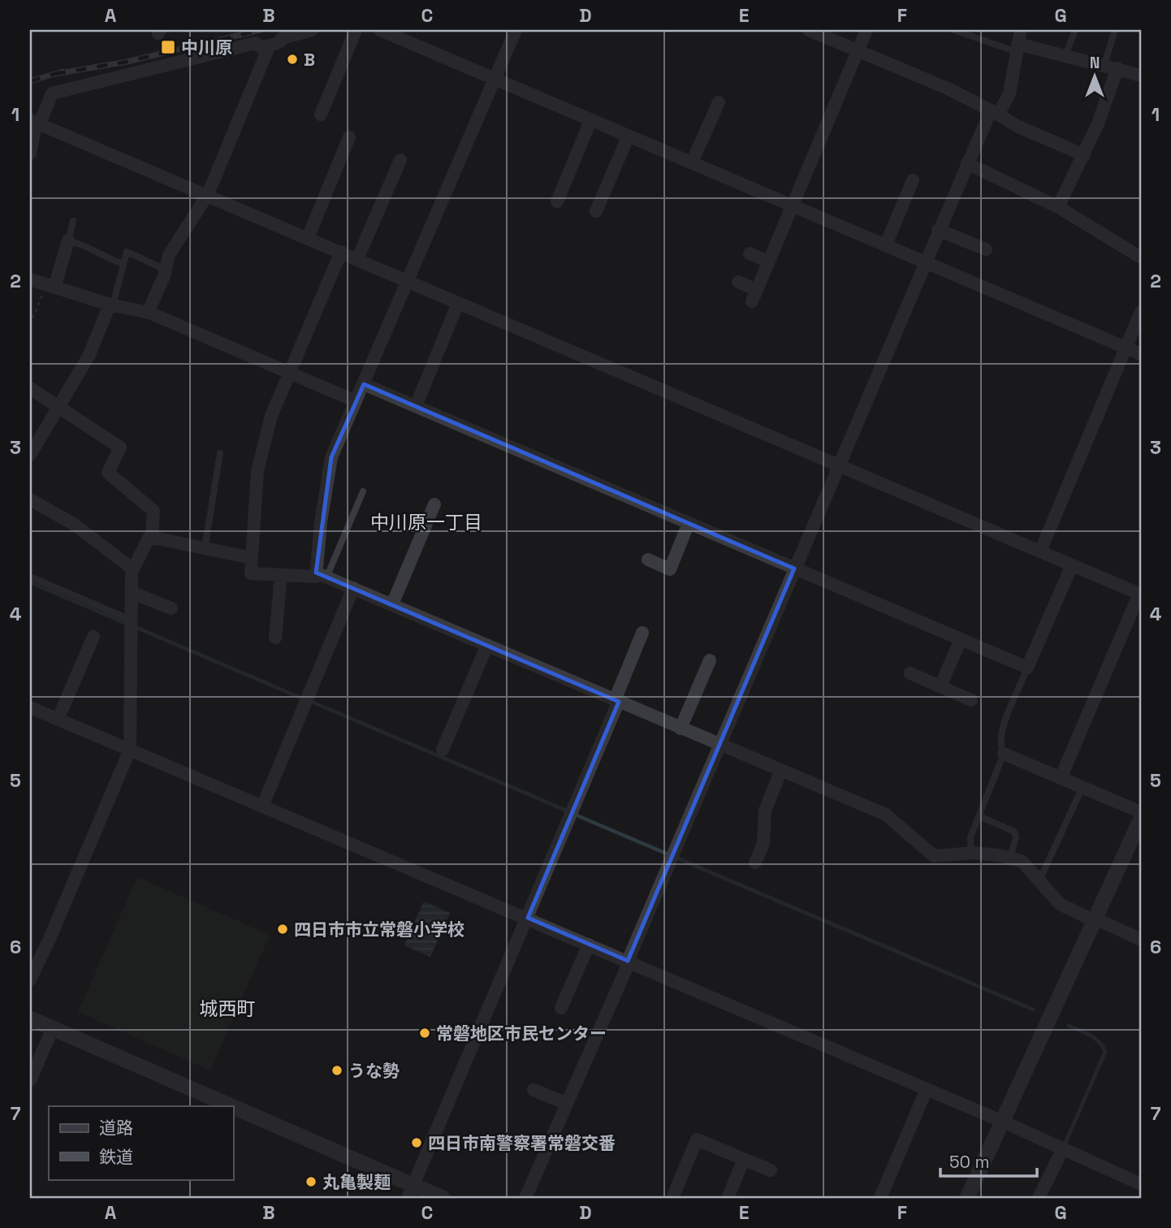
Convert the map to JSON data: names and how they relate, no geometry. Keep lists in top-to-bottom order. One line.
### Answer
{"districts":["中川原一丁目","城西町"],"places":{"transit":["中川原"],"other":["B","四日市市立常磐小学校","常磐地区市民センター","うな勢","四日市南警察署常磐交番","丸亀製麺"]},"legend":["道路","鉄道"],"scale_bar":"50 m","north":"top","grid":{"columns":["A","B","C","D","E","F","G"],"rows":["1","2","3","4","5","6","7"]}}
